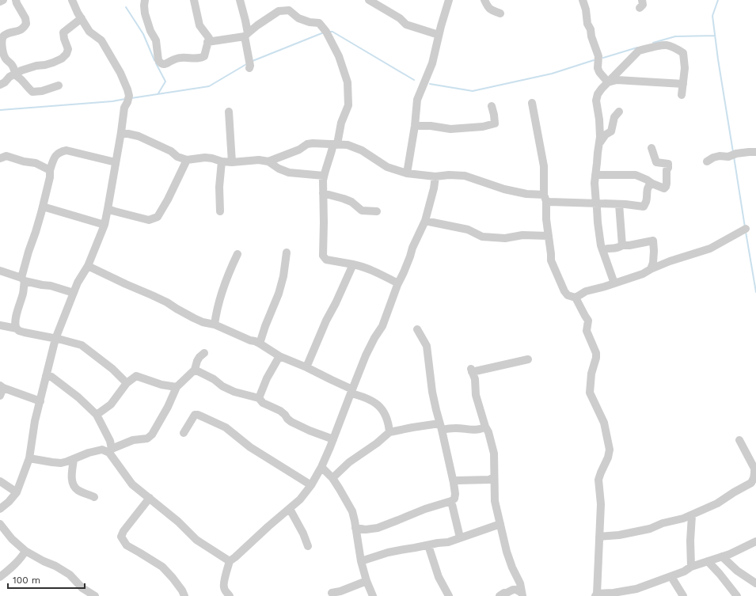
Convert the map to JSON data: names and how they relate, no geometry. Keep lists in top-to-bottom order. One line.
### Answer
{"scale_bar":"100 m"}
